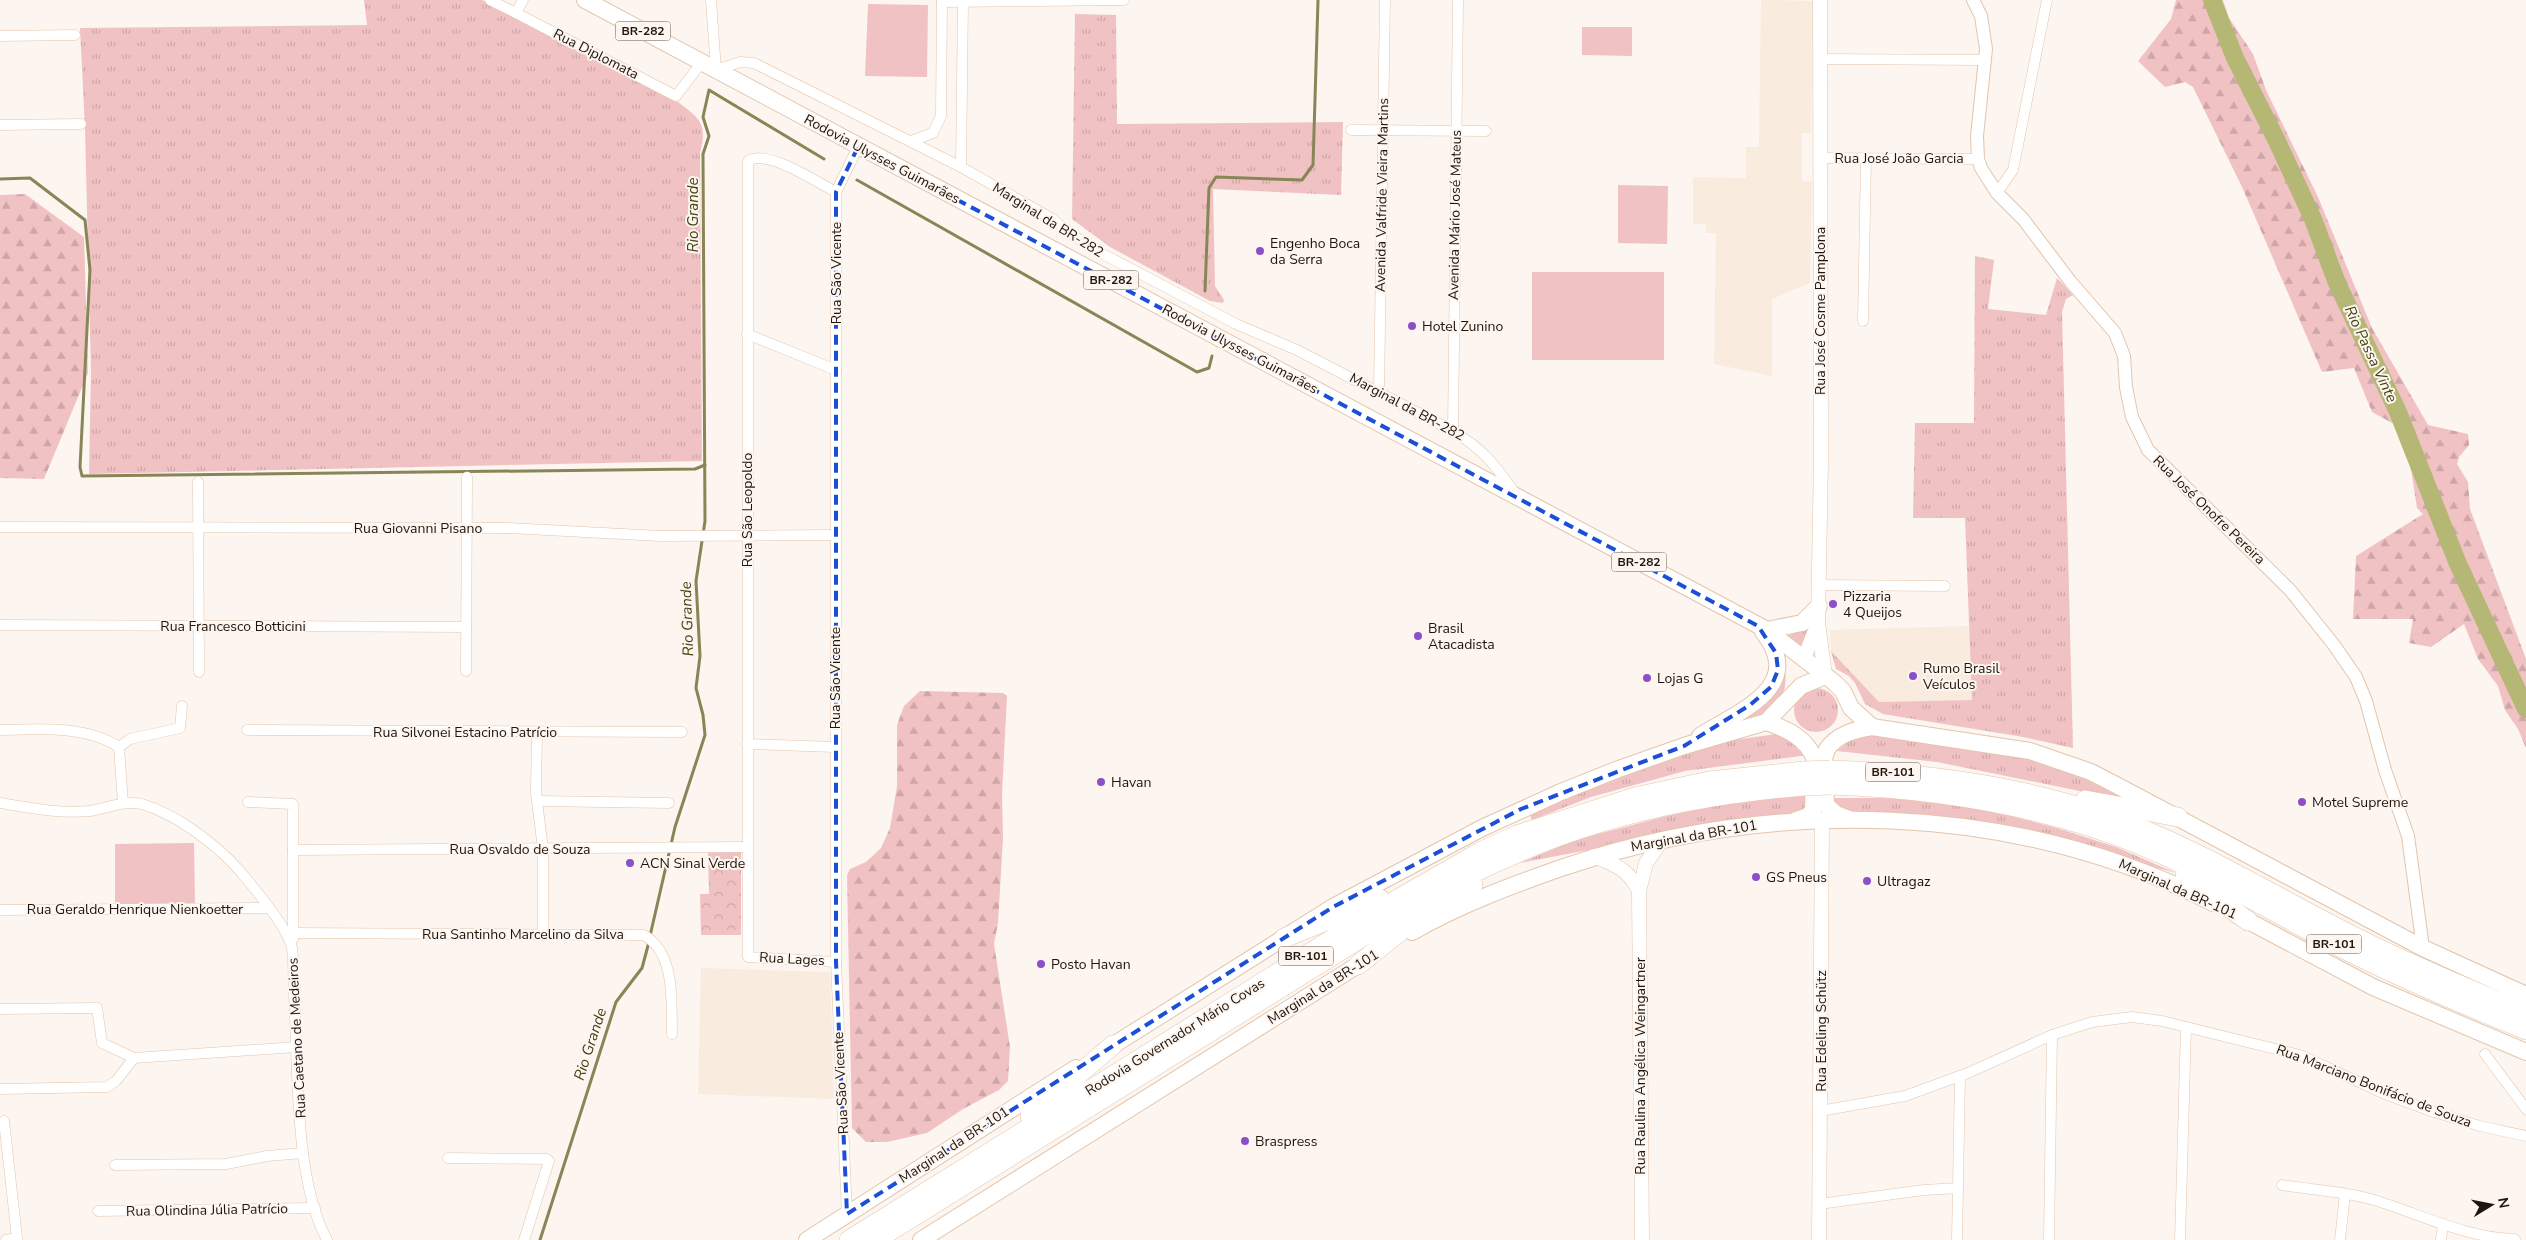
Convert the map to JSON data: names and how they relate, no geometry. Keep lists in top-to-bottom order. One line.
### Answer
{"streets":{"highway":["BR-282","Rodovia Ulysses Guimarães","BR-101","Marginal da BR-101","Rodovia Governador Mário Covas"],"main road":["Rua José Cosme Pamplona","Rua Edeling Schütz","Rua Raulina Angélica Weingartner"],"street":["Rua Diplomata","Rua José João Garcia","Avenida Valfride Vieira Martins","Avenida Mário José Mateus","Marginal da BR-282","Rua São Vicente","Rua São Leopoldo","Rua José Onofre Pereira","Rua Giovanni Pisano","Rua Francesco Botticini","Rua Silvonei Estacino Patrício","Rua Osvaldo de Souza","Rua Geraldo Henrique Nienkoetter","Rua Santinho Marcelino da Silva","Rua Lages","Rua Caetano de Medeiros","Rua Marciano Bonifácio de Souza","Rua Olindina Júlia Patrício"]},"crossings":[["Rua Diplomata","Rodovia Ulysses Guimarães"],["Rua Diplomata","Marginal da BR-282"],["Rua José João Garcia","Rua José Cosme Pamplona"],["Rua José João Garcia","Rua José Onofre Pereira"],["Rodovia Ulysses Guimarães","Marginal da BR-282"],["Rodovia Ulysses Guimarães","Rua São Vicente"],["Rodovia Ulysses Guimarães","Rua José Cosme Pamplona"],["Avenida Valfride Vieira Martins","Marginal da BR-282"],["Avenida Mário José Mateus","Marginal da BR-282"],["Rua São Vicente","Rua São Leopoldo"],["Rua São Vicente","Rua Giovanni Pisano"],["Rua São Vicente","Marginal da BR-101"],["Rua São Vicente","Rua Lages"],["Rua São Leopoldo","Rua Giovanni Pisano"],["Rua São Leopoldo","Rua Osvaldo de Souza"],["Rua São Leopoldo","Rua Lages"],["Marginal da BR-101","Rua Edeling Schütz"],["Marginal da BR-101","Rua Raulina Angélica Weingartner"],["Rua Geraldo Henrique Nienkoetter","Rua Caetano de Medeiros"],["Rua Edeling Schütz","Rua Marciano Bonifácio de Souza"],["Rua Caetano de Medeiros","Rua Olindina Júlia Patrício"]],"water":["Rio Grande","Rio Passa Vinte"],"places":["Engenho Boca da Serra","Hotel Zunino","Pizzaria 4 Queijos","Brasil Atacadista","Rumo Brasil Veículos","Lojas G","Havan","Motel Supreme","ACN Sinal Verde","GS Pneus","Ultragaz","Posto Havan","Braspress"],"north":"right"}
